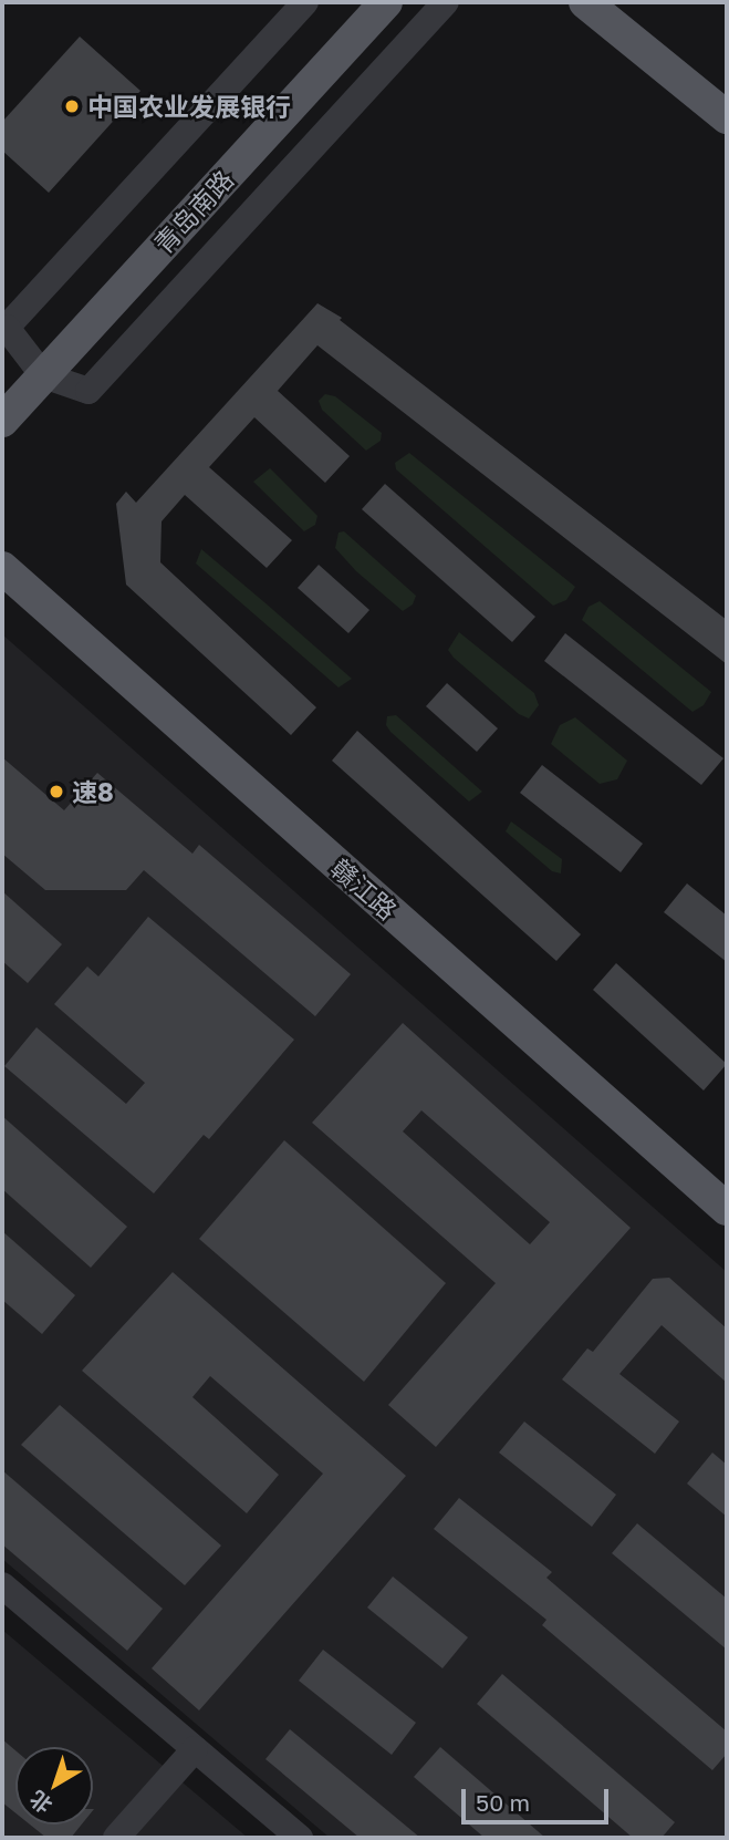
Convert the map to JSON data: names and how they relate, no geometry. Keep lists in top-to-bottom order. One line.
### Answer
{"streets":{"main road":["青岛南路","赣江路"]},"places":["中国农业发展银行","速8"],"scale_bar":"50 m","north":"bottom left"}
